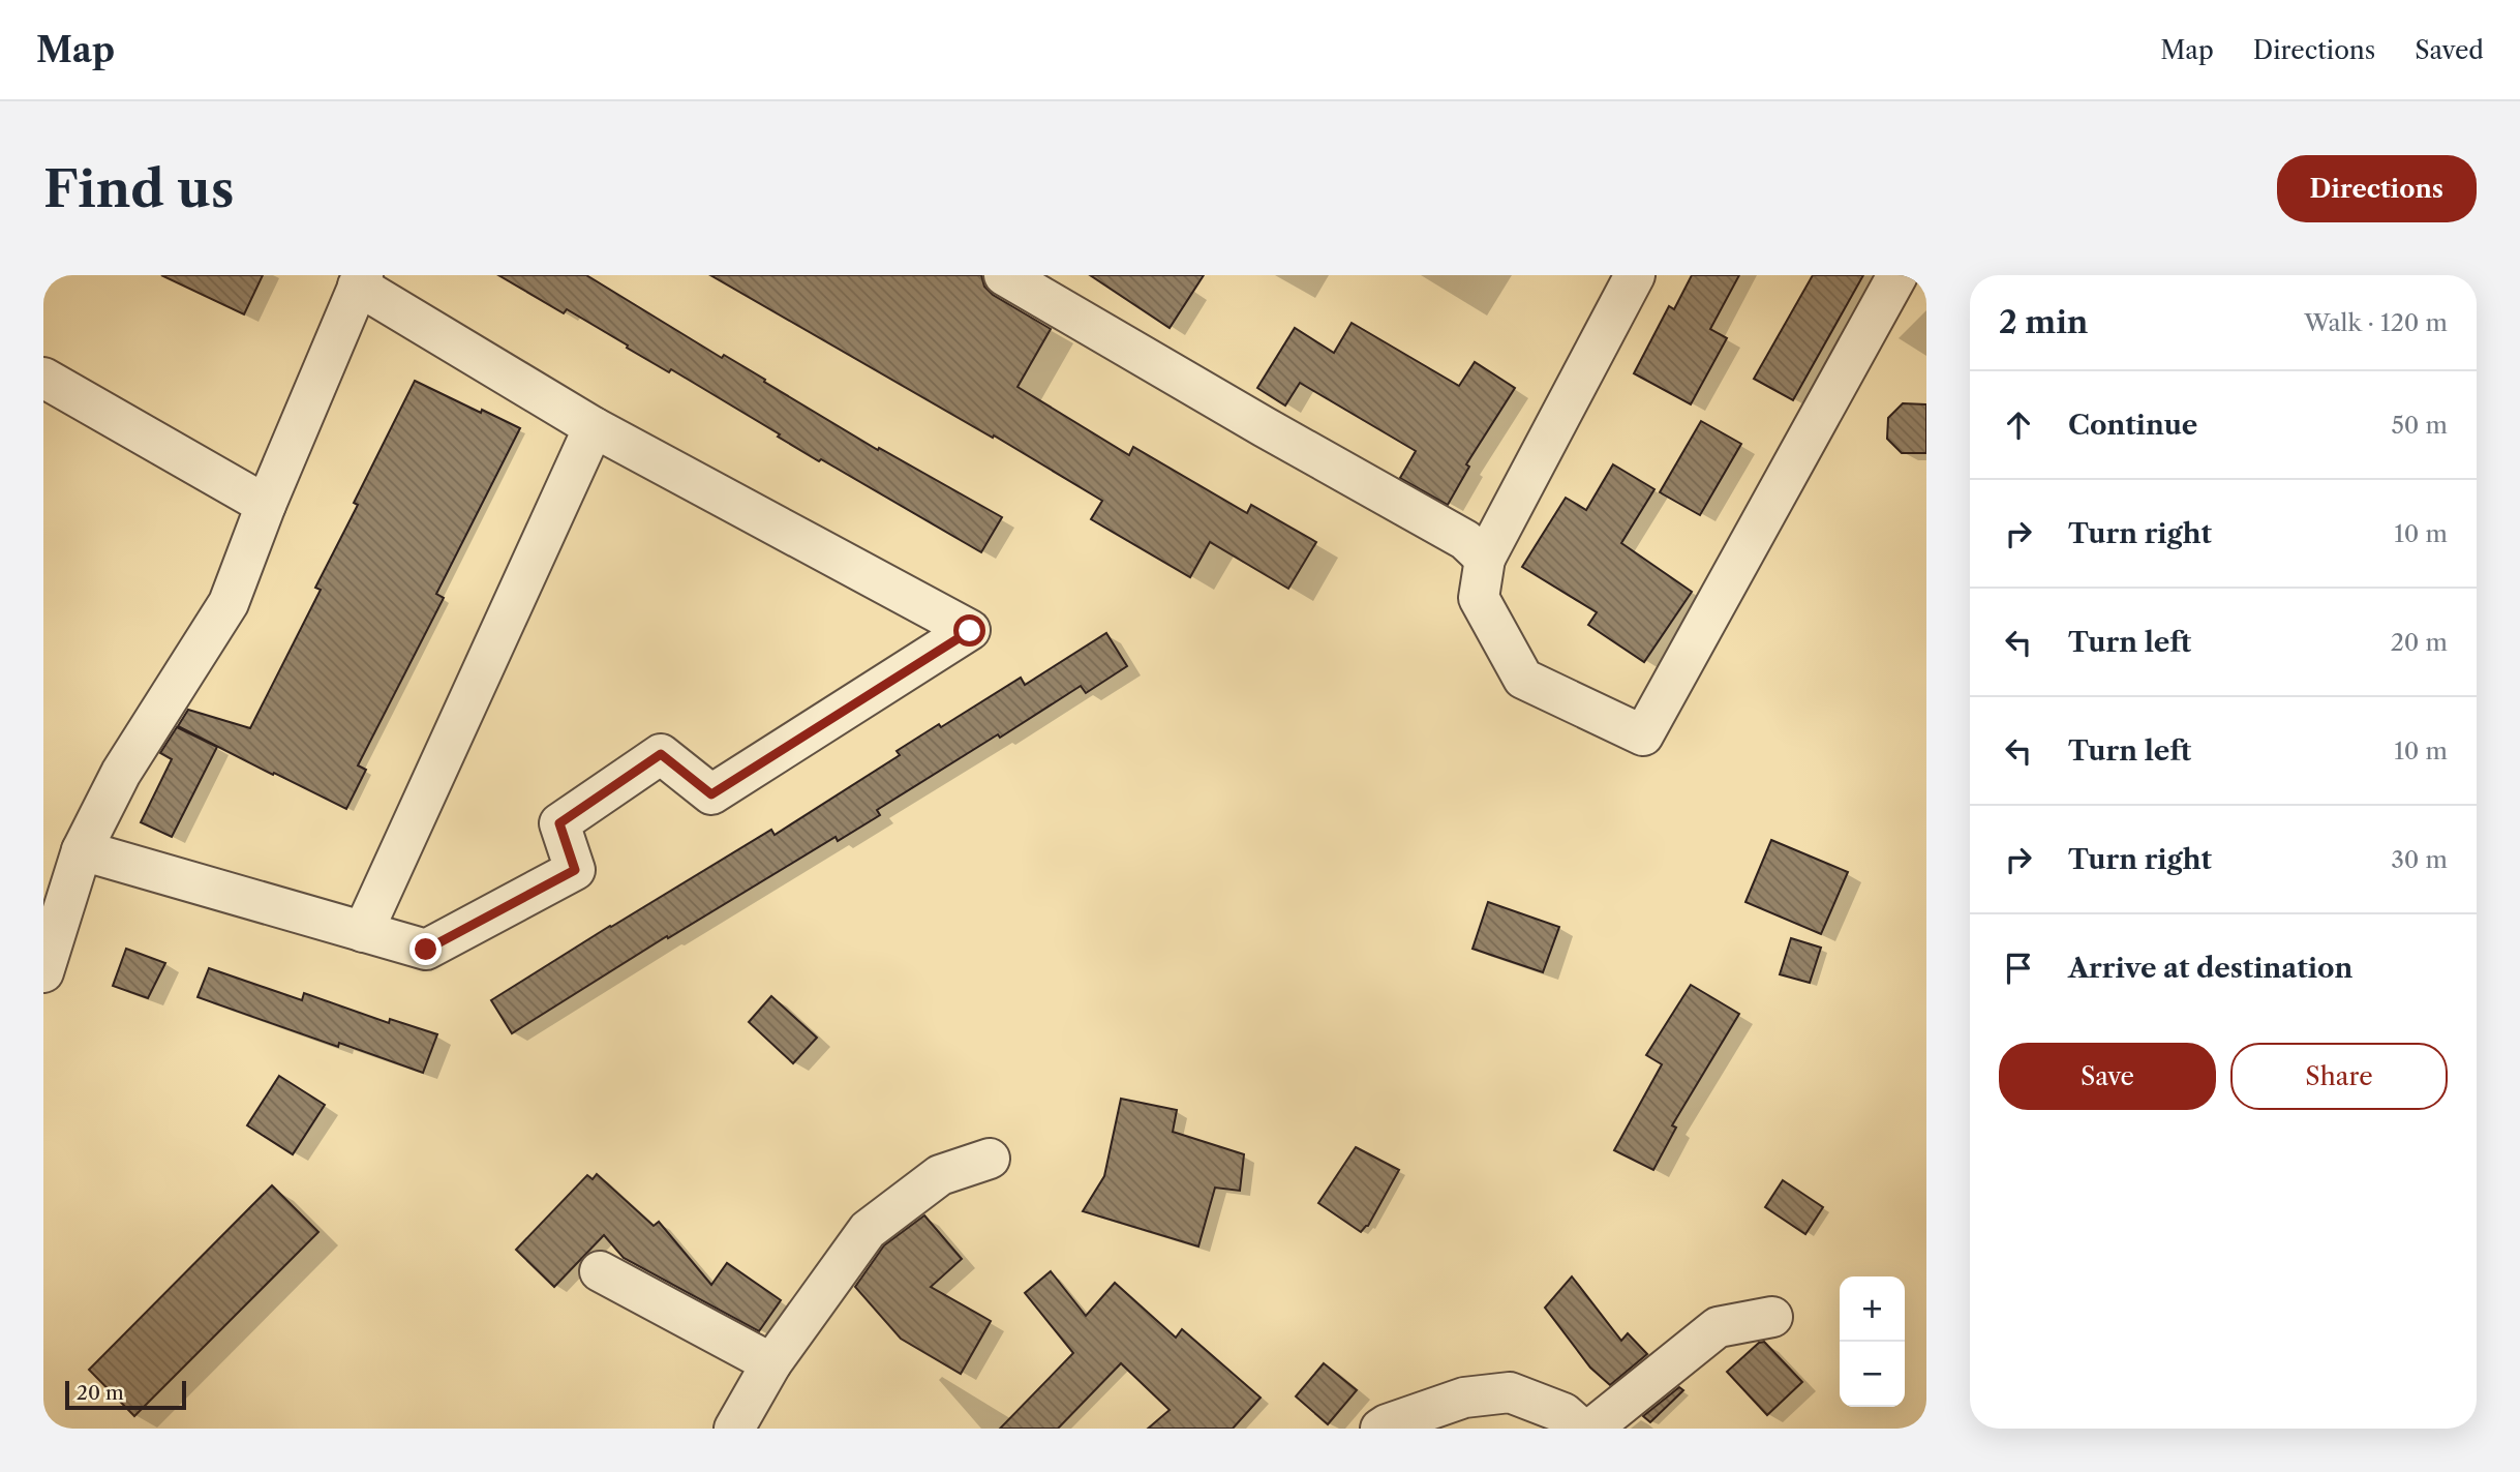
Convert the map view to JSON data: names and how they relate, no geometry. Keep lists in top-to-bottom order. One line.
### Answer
{"scale_bar":"20 m","page":{"header":"Map","nav":["Map","Directions","Saved"],"buttons":["Directions",["Save","Share"]],"title":"Find us","heading":["2 min","Walk · 120 m"],"list":[["Continue","50 m"],["Turn right","10 m"],["Turn left","20 m"],["Turn left","10 m"],["Turn right","30 m"],"Arrive at destination"],"map_buttons":["+","−"],"scale":"20 m"}}
